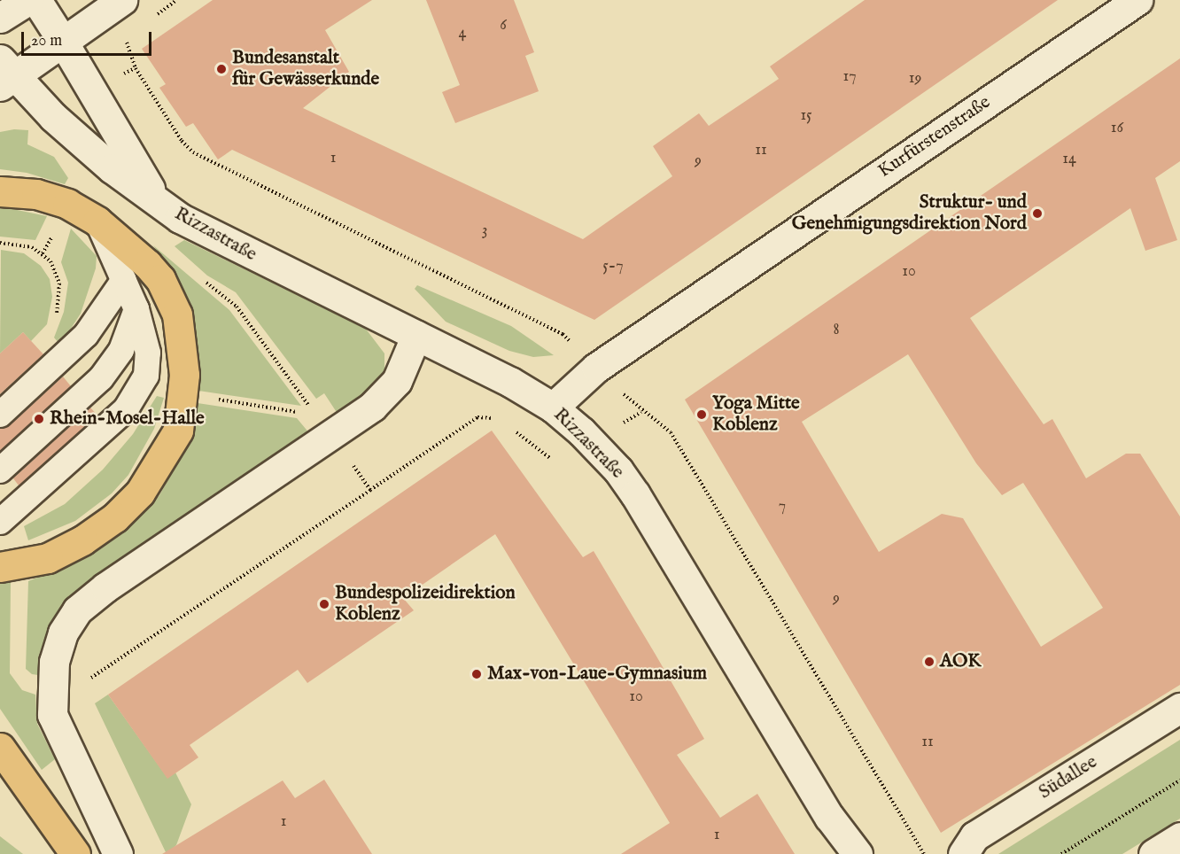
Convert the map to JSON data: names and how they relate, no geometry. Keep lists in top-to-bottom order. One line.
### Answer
{"streets":{"street":["Kurfürstenstraße","Rizzastraße","Südallee"]},"crossings":[["Kurfürstenstraße","Rizzastraße"]],"places":["Bundesanstalt für Gewässerkunde","Struktur- und Genehmigungsdirektion Nord","Yoga Mitte Koblenz","Rhein-Mosel-Halle","Bundespolizeidirektion Koblenz","AOK","Max-von-Laue-Gymnasium"],"house_numbers":["6","4","17","19","15","16","11","1","14","9","3","5-7","10","8","7","9","10","11","1","1"],"scale_bar":"20 m"}
